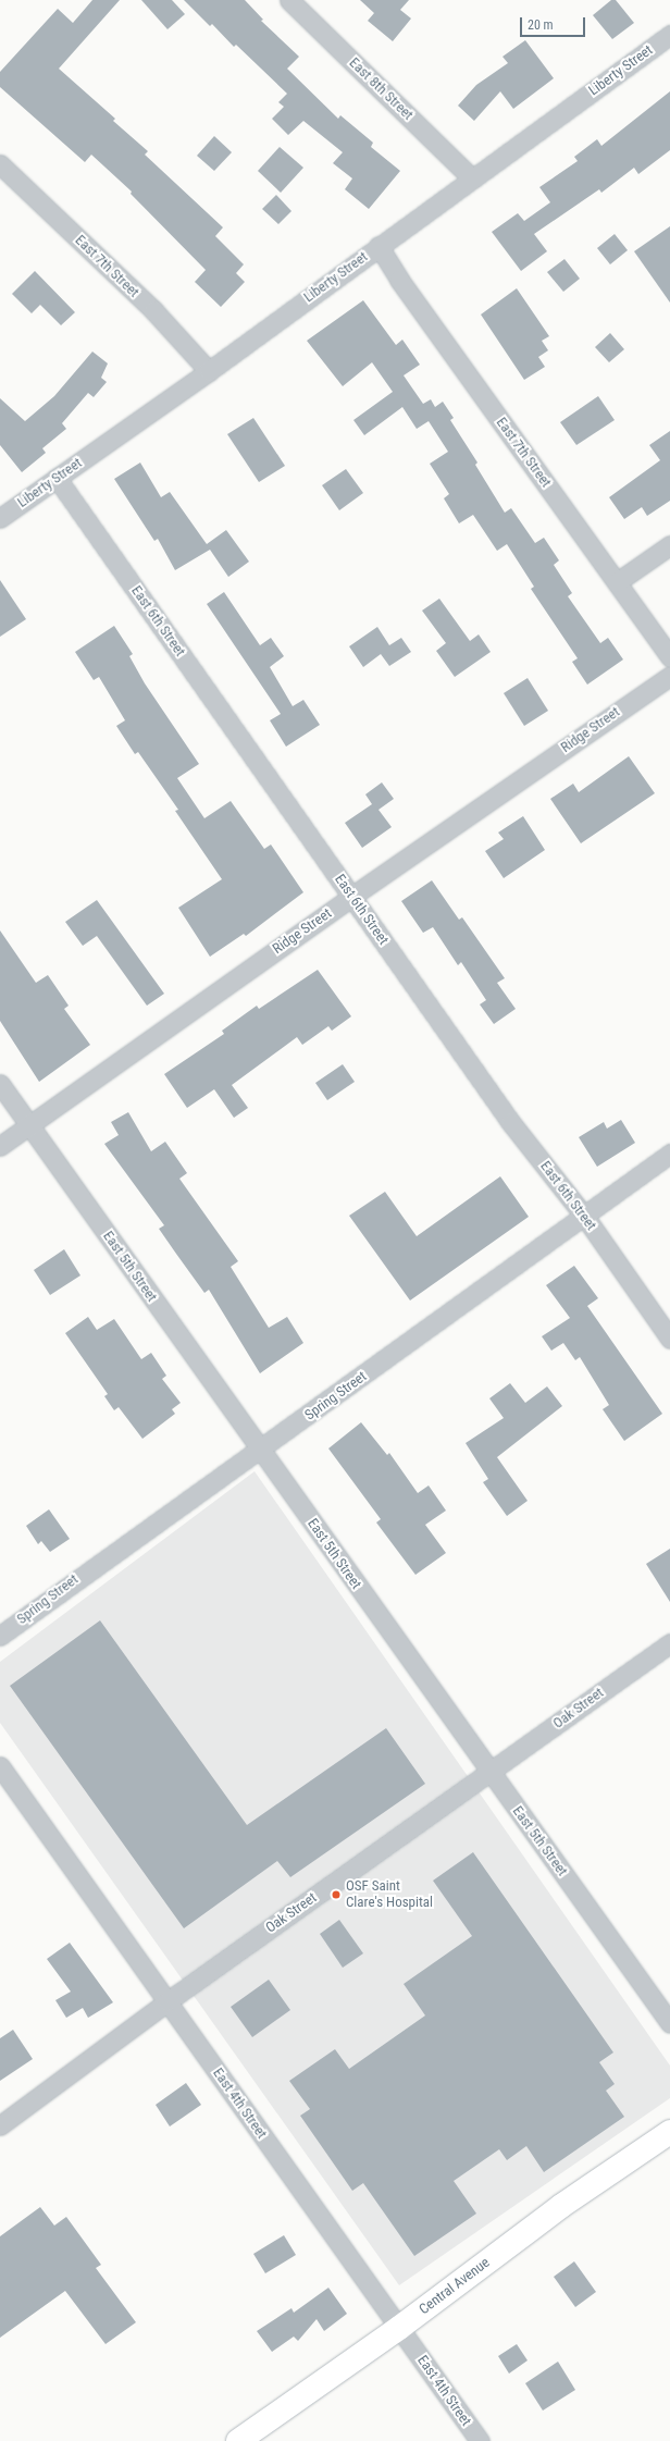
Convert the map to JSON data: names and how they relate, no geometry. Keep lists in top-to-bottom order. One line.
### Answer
{"streets":{"street":["Liberty Street","East 8th Street","East 7th Street","East 6th Street","Ridge Street","East 5th Street","Spring Street","Oak Street","East 4th Street","Central Avenue"]},"crossings":[["Liberty Street","East 8th Street"],["Liberty Street","East 7th Street"],["Liberty Street","East 6th Street"],["East 6th Street","Ridge Street"],["East 6th Street","Spring Street"],["Ridge Street","East 5th Street"],["East 5th Street","Spring Street"],["East 5th Street","Oak Street"],["Oak Street","East 4th Street"],["East 4th Street","Central Avenue"]],"places":["OSF Saint Clare's Hospital"],"scale_bar":"20 m"}
